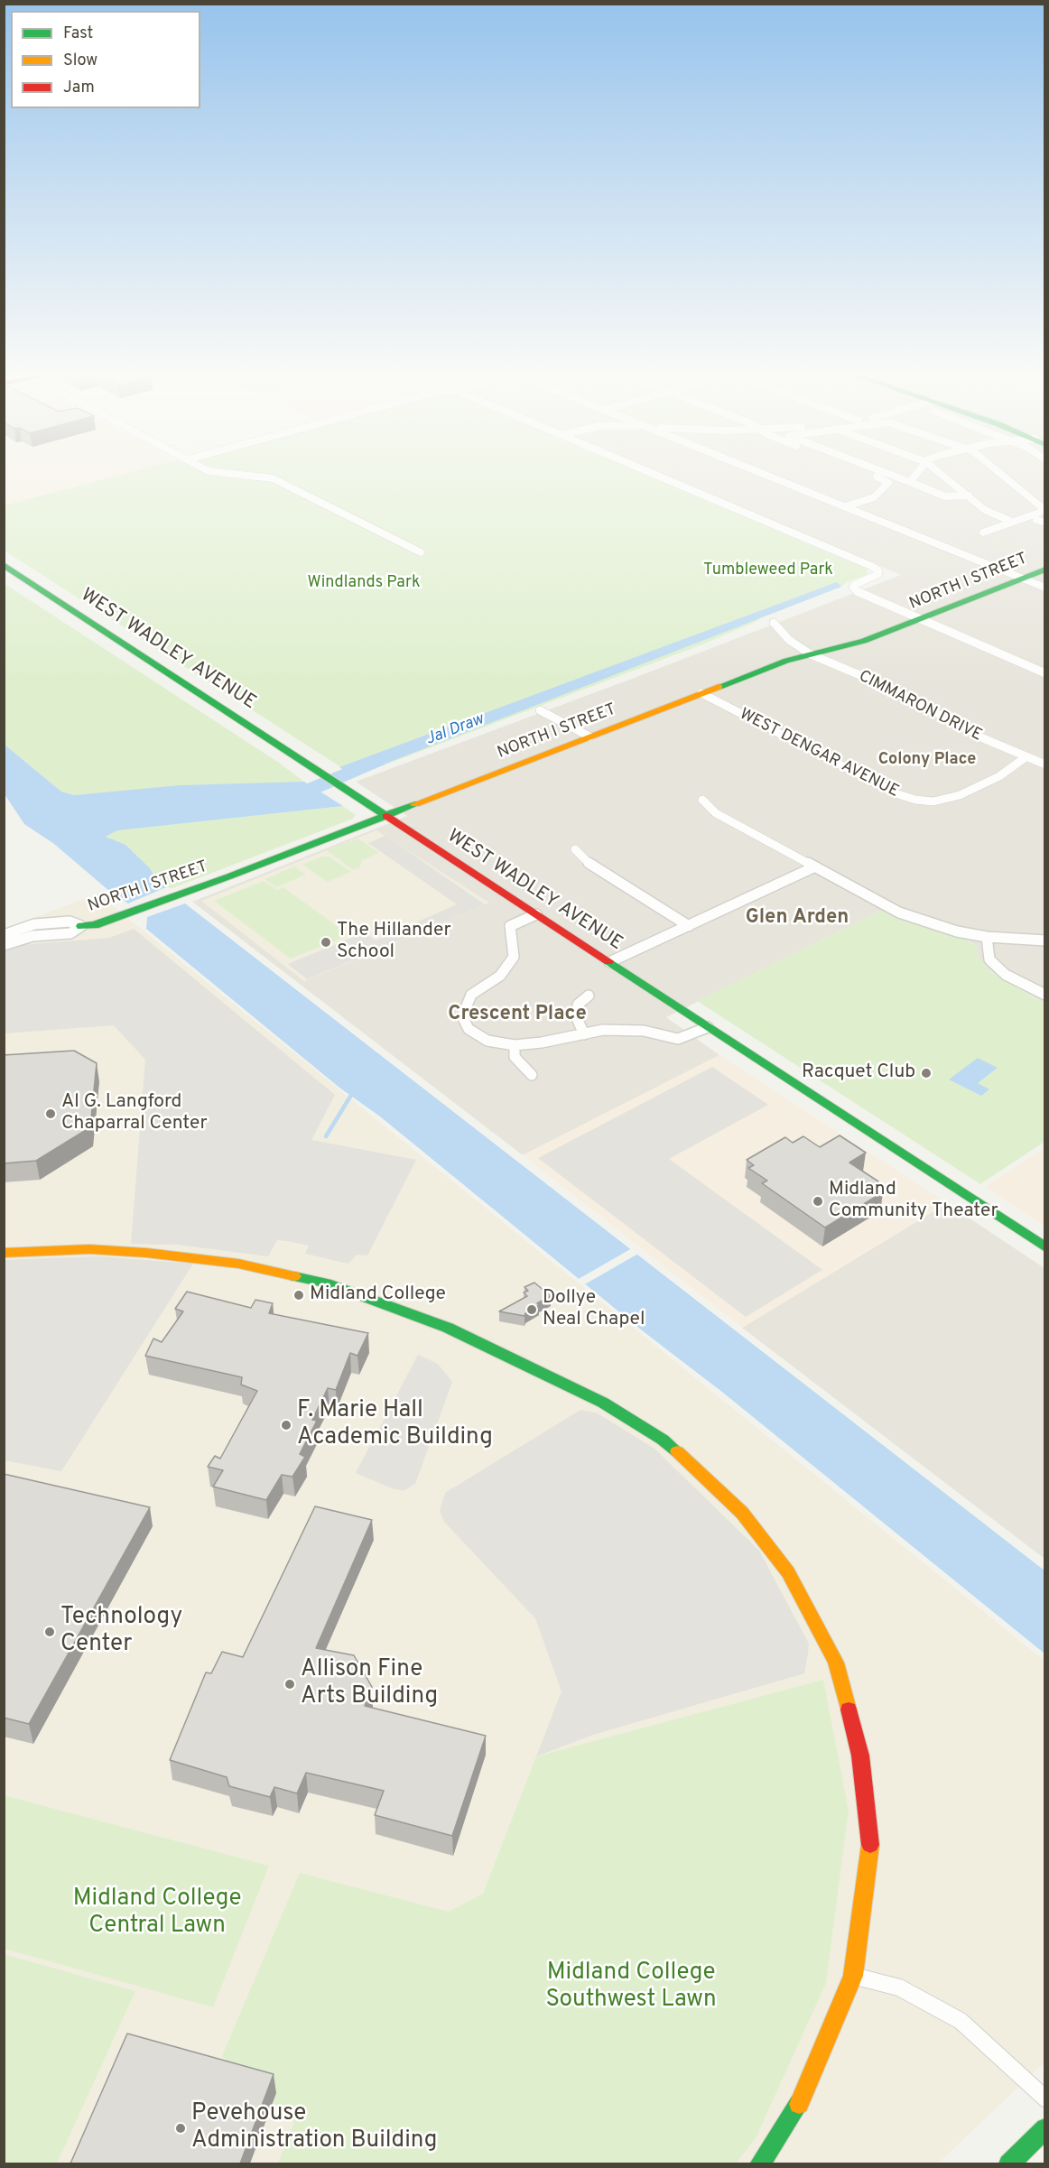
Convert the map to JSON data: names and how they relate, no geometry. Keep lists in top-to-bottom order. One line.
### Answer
{"streets":{"street":["NORTH I STREET","WEST WADLEY AVENUE","CIMMARON DRIVE","WEST DENGAR AVENUE"]},"crossings":[["NORTH I STREET","WEST WADLEY AVENUE"],["NORTH I STREET","CIMMARON DRIVE"],["NORTH I STREET","WEST DENGAR AVENUE"],["CIMMARON DRIVE","WEST DENGAR AVENUE"]],"districts":["Colony Place","Glen Arden","Crescent Place"],"water":["Jal Draw"],"parks":["Tumbleweed Park","Windlands Park","Midland College Central Lawn","Midland College Southwest Lawn"],"places":["The Hillander School","Racquet Club","Al G. Langford Chaparral Center","Midland Community Theater","Midland College","Dollye Neal Chapel","F. Marie Hall Academic Building","Technology Center","Allison Fine Arts Building","Pevehouse Administration Building"],"legend":["Fast","Slow","Jam"]}
